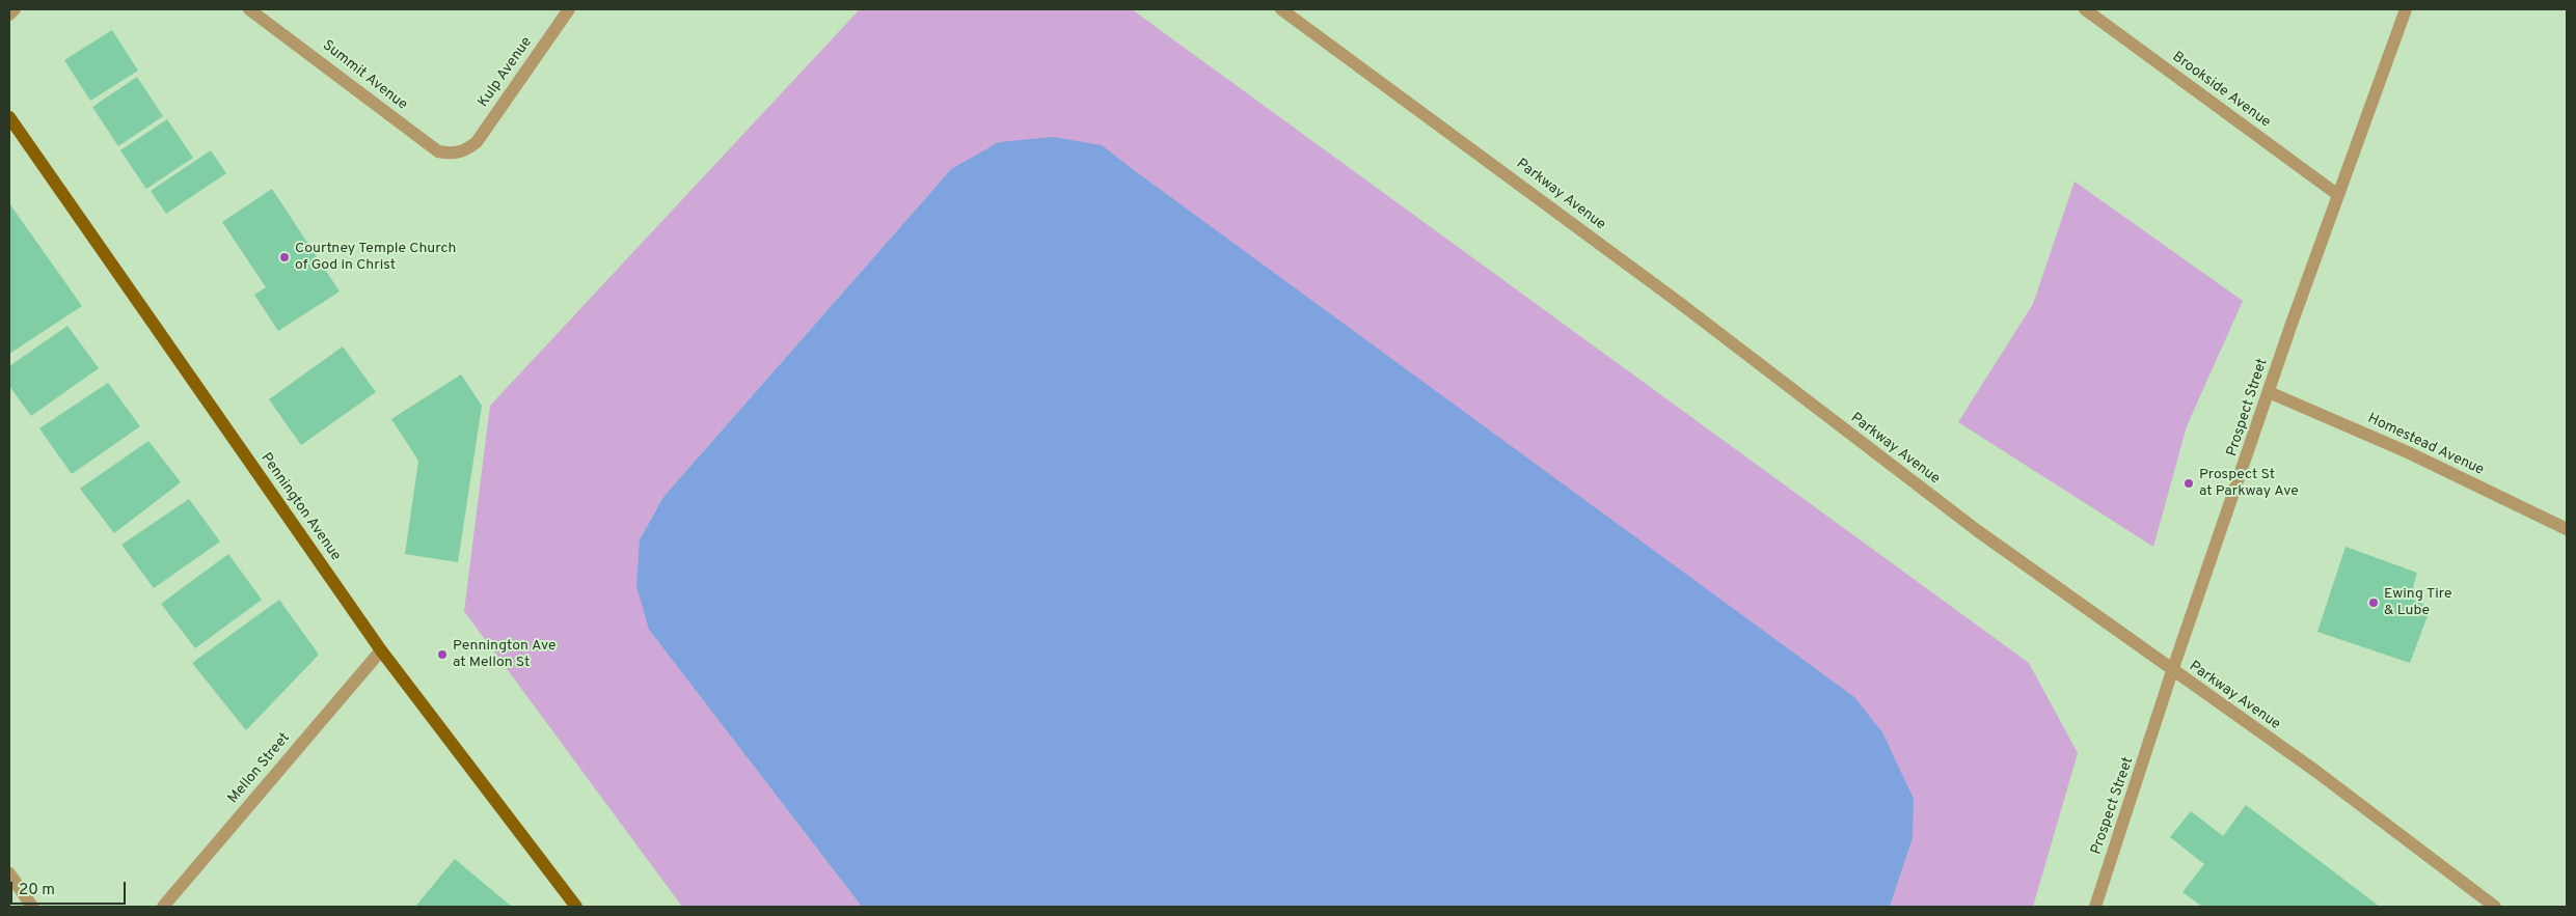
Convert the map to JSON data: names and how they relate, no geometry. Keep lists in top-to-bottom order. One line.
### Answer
{"streets":{"main road":["Pennington Avenue"],"street":["Kulp Avenue","Summit Avenue","Brookside Avenue","Parkway Avenue","Prospect Street","Homestead Avenue","Mellon Street"]},"crossings":[["Kulp Avenue","Summit Avenue"],["Brookside Avenue","Prospect Street"],["Parkway Avenue","Prospect Street"],["Prospect Street","Homestead Avenue"],["Pennington Avenue","Mellon Street"]],"places":["Courtney Temple Church of God in Christ","Prospect St at Parkway Ave","Ewing Tire & Lube","Pennington Ave at Mellon St"],"scale_bar":"20 m"}
